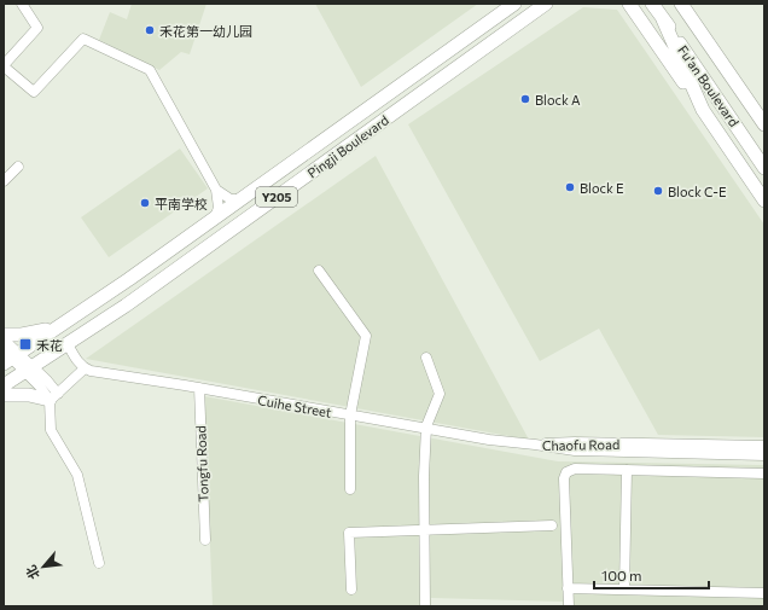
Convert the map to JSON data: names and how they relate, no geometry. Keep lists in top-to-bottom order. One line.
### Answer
{"streets":{"main road":["Fu'an Boulevard","Pingji Boulevard","Y205"],"street":["Cuihe Street","Chaofu Road","Tongfu Road"]},"crossings":[["Cuihe Street","Chaofu Road"],["Cuihe Street","Tongfu Road"]],"places":{"other":["禾花第一幼儿园","Block A","Block E","Block C-E","平南学校"],"transit":["禾花"]},"scale_bar":"100 m","north":"bottom left"}
